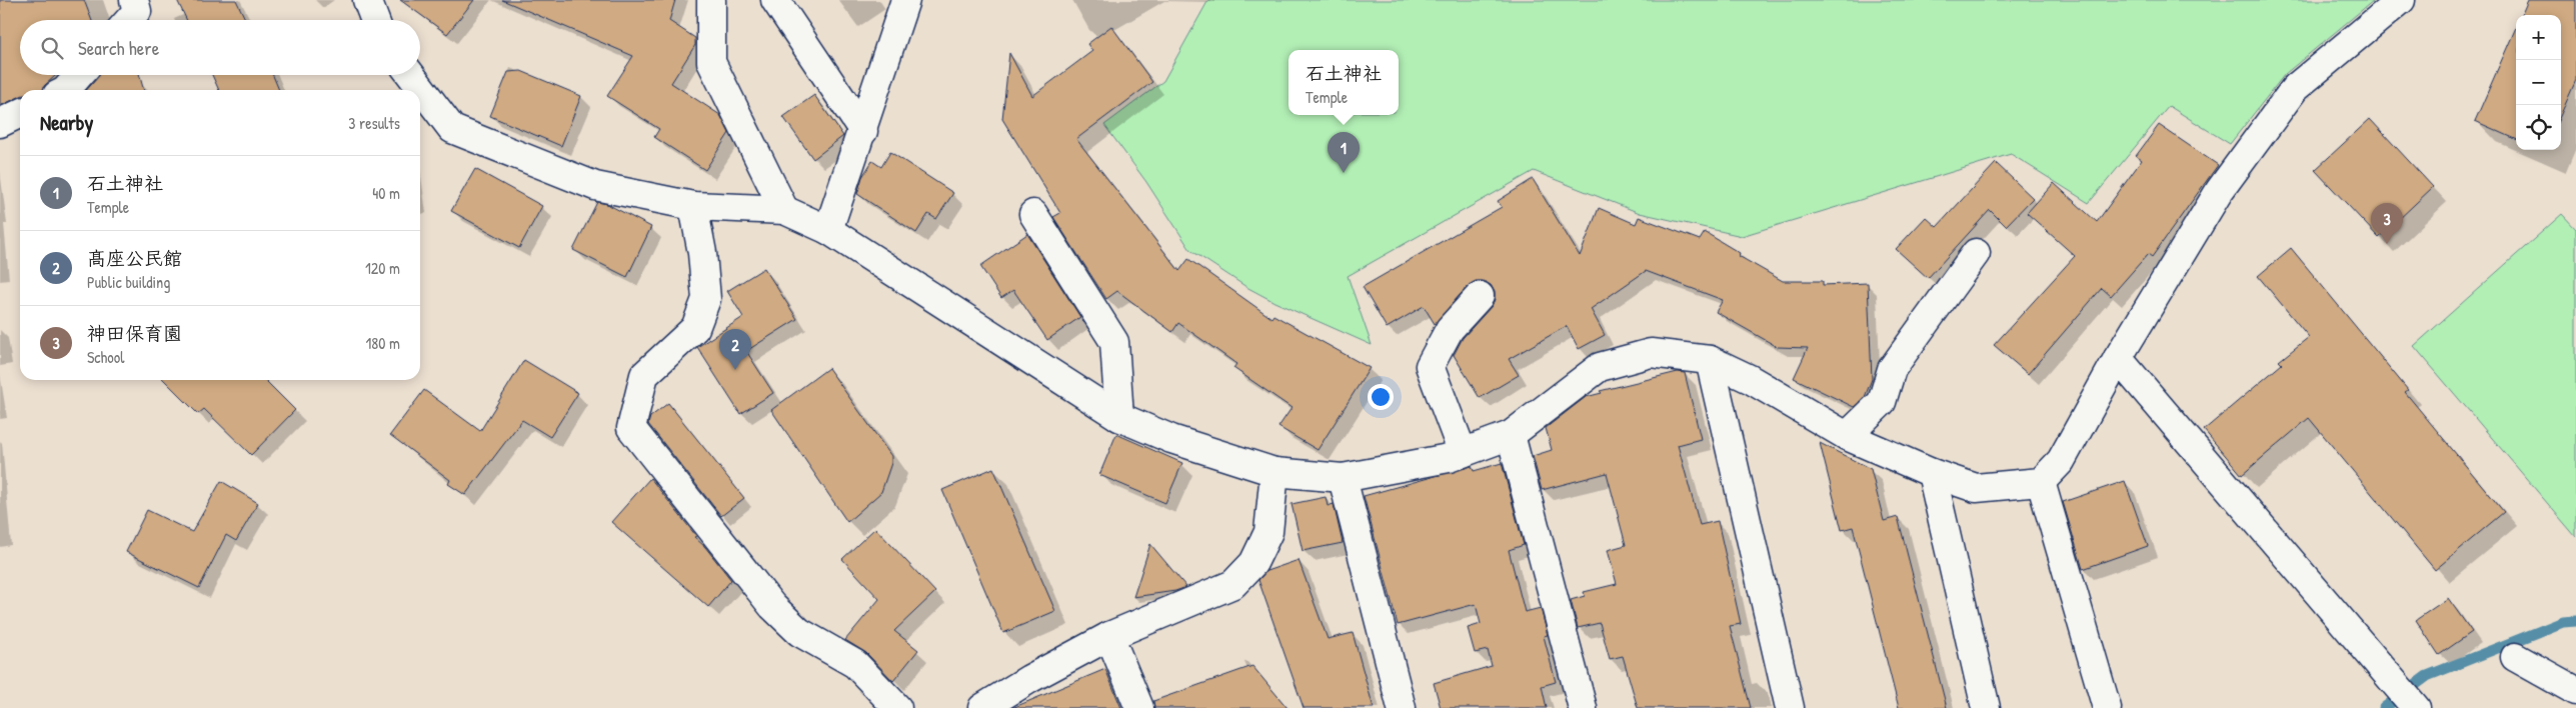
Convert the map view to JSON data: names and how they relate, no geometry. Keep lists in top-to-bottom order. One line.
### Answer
{"page":{"map_buttons":["+","−"],"search":"Search here","popup":["石土神社","Temple"],"heading":["Nearby","3 results"],"pins":["1","3","2"],"list":[{"mark":"1","name":"石土神社","note":"Temple","value":"40 m"},{"mark":"2","name":"髙座公民館","note":"Public building","value":"120 m"},{"mark":"3","name":"神田保育園","note":"School","value":"180 m"}]}}
